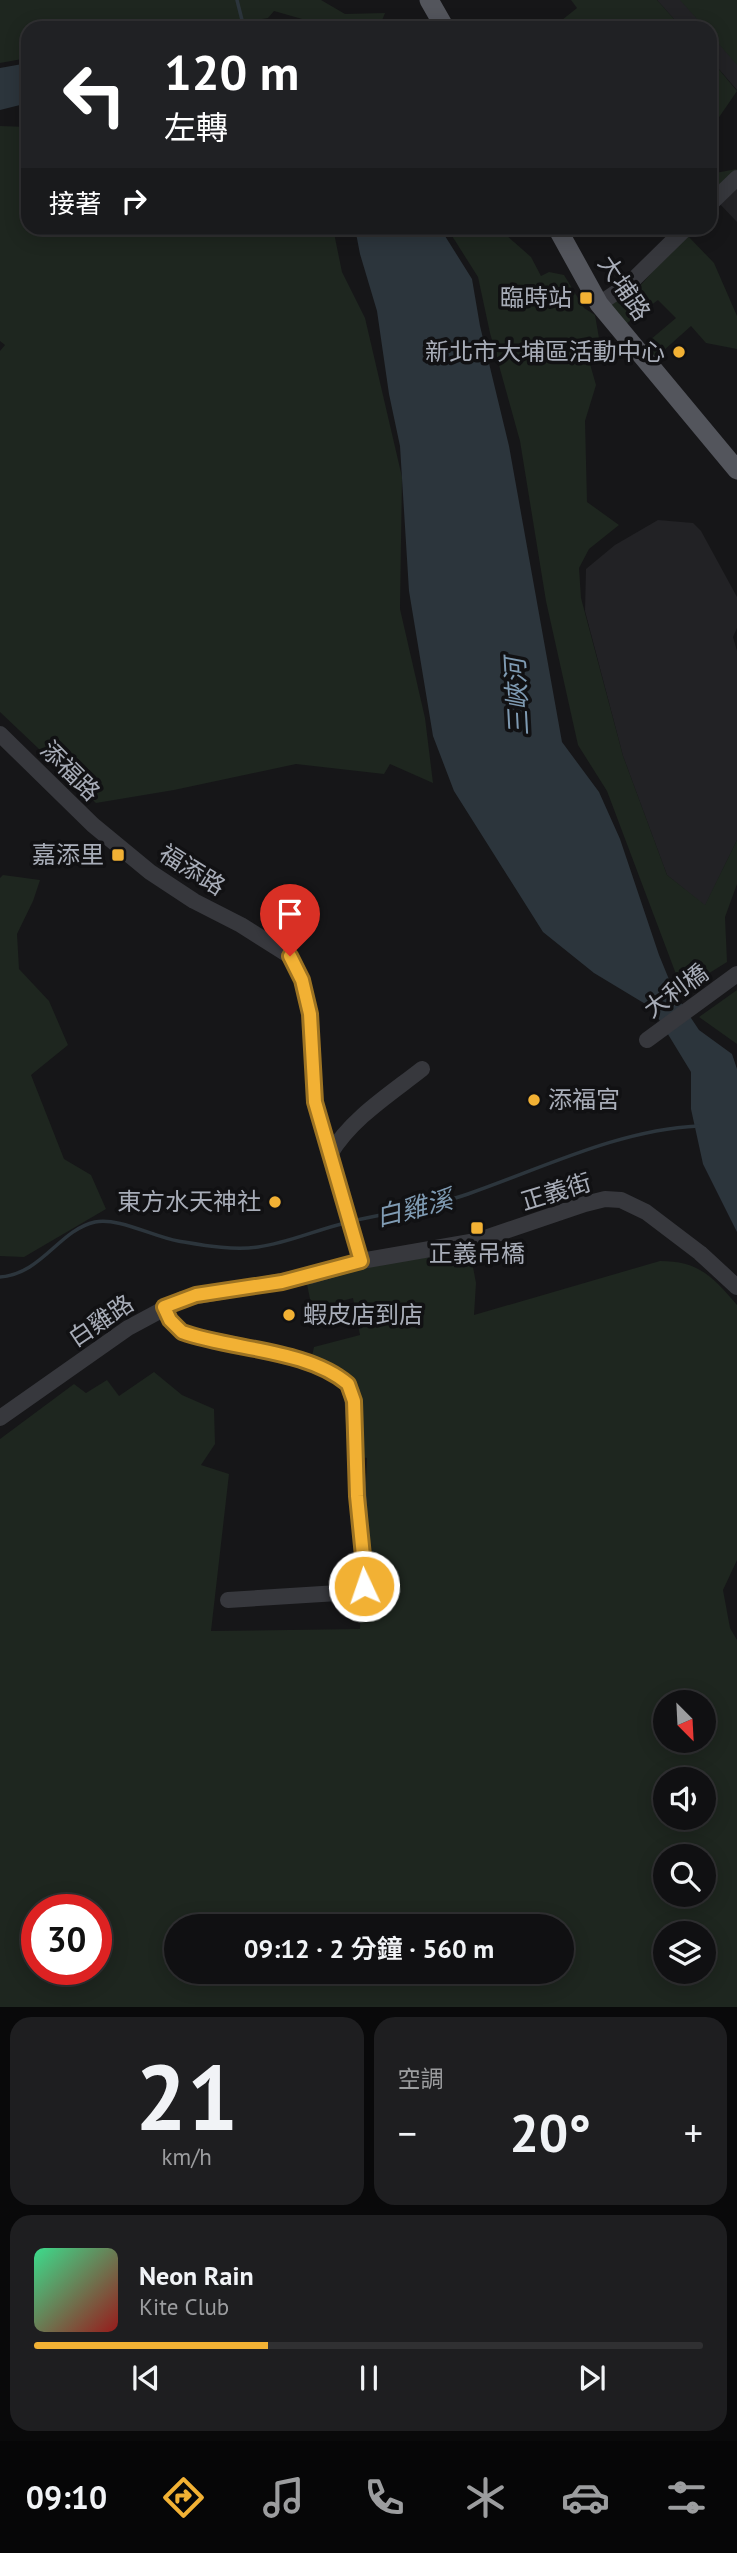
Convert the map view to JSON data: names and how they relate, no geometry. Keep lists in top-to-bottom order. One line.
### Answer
{"streets":{"main road":["大埔路"],"street":["添福路","福添路","大利橋","正義街","白雞路"]},"crossings":[["添福路","福添路"],["正義街","白雞路"]],"water":["三峽河","白雞溪"],"places":{"transit":["臨時站","嘉添里","正義吊橋"],"other":["新北市大埔區活動中心","添福宮","東方水天神社","蝦皮店到店"]},"north":"bottom right","page":{"turn":["120 m","左轉"],"then":"接著","limit":"30","trip":"09:12 · 2 分鐘 · 560 m","tile":[["21","km/h"],"空調"],"heat":["−","20°","+"],"song":["Neon Rain","Kite Club"],"tabs":"09:10"}}
